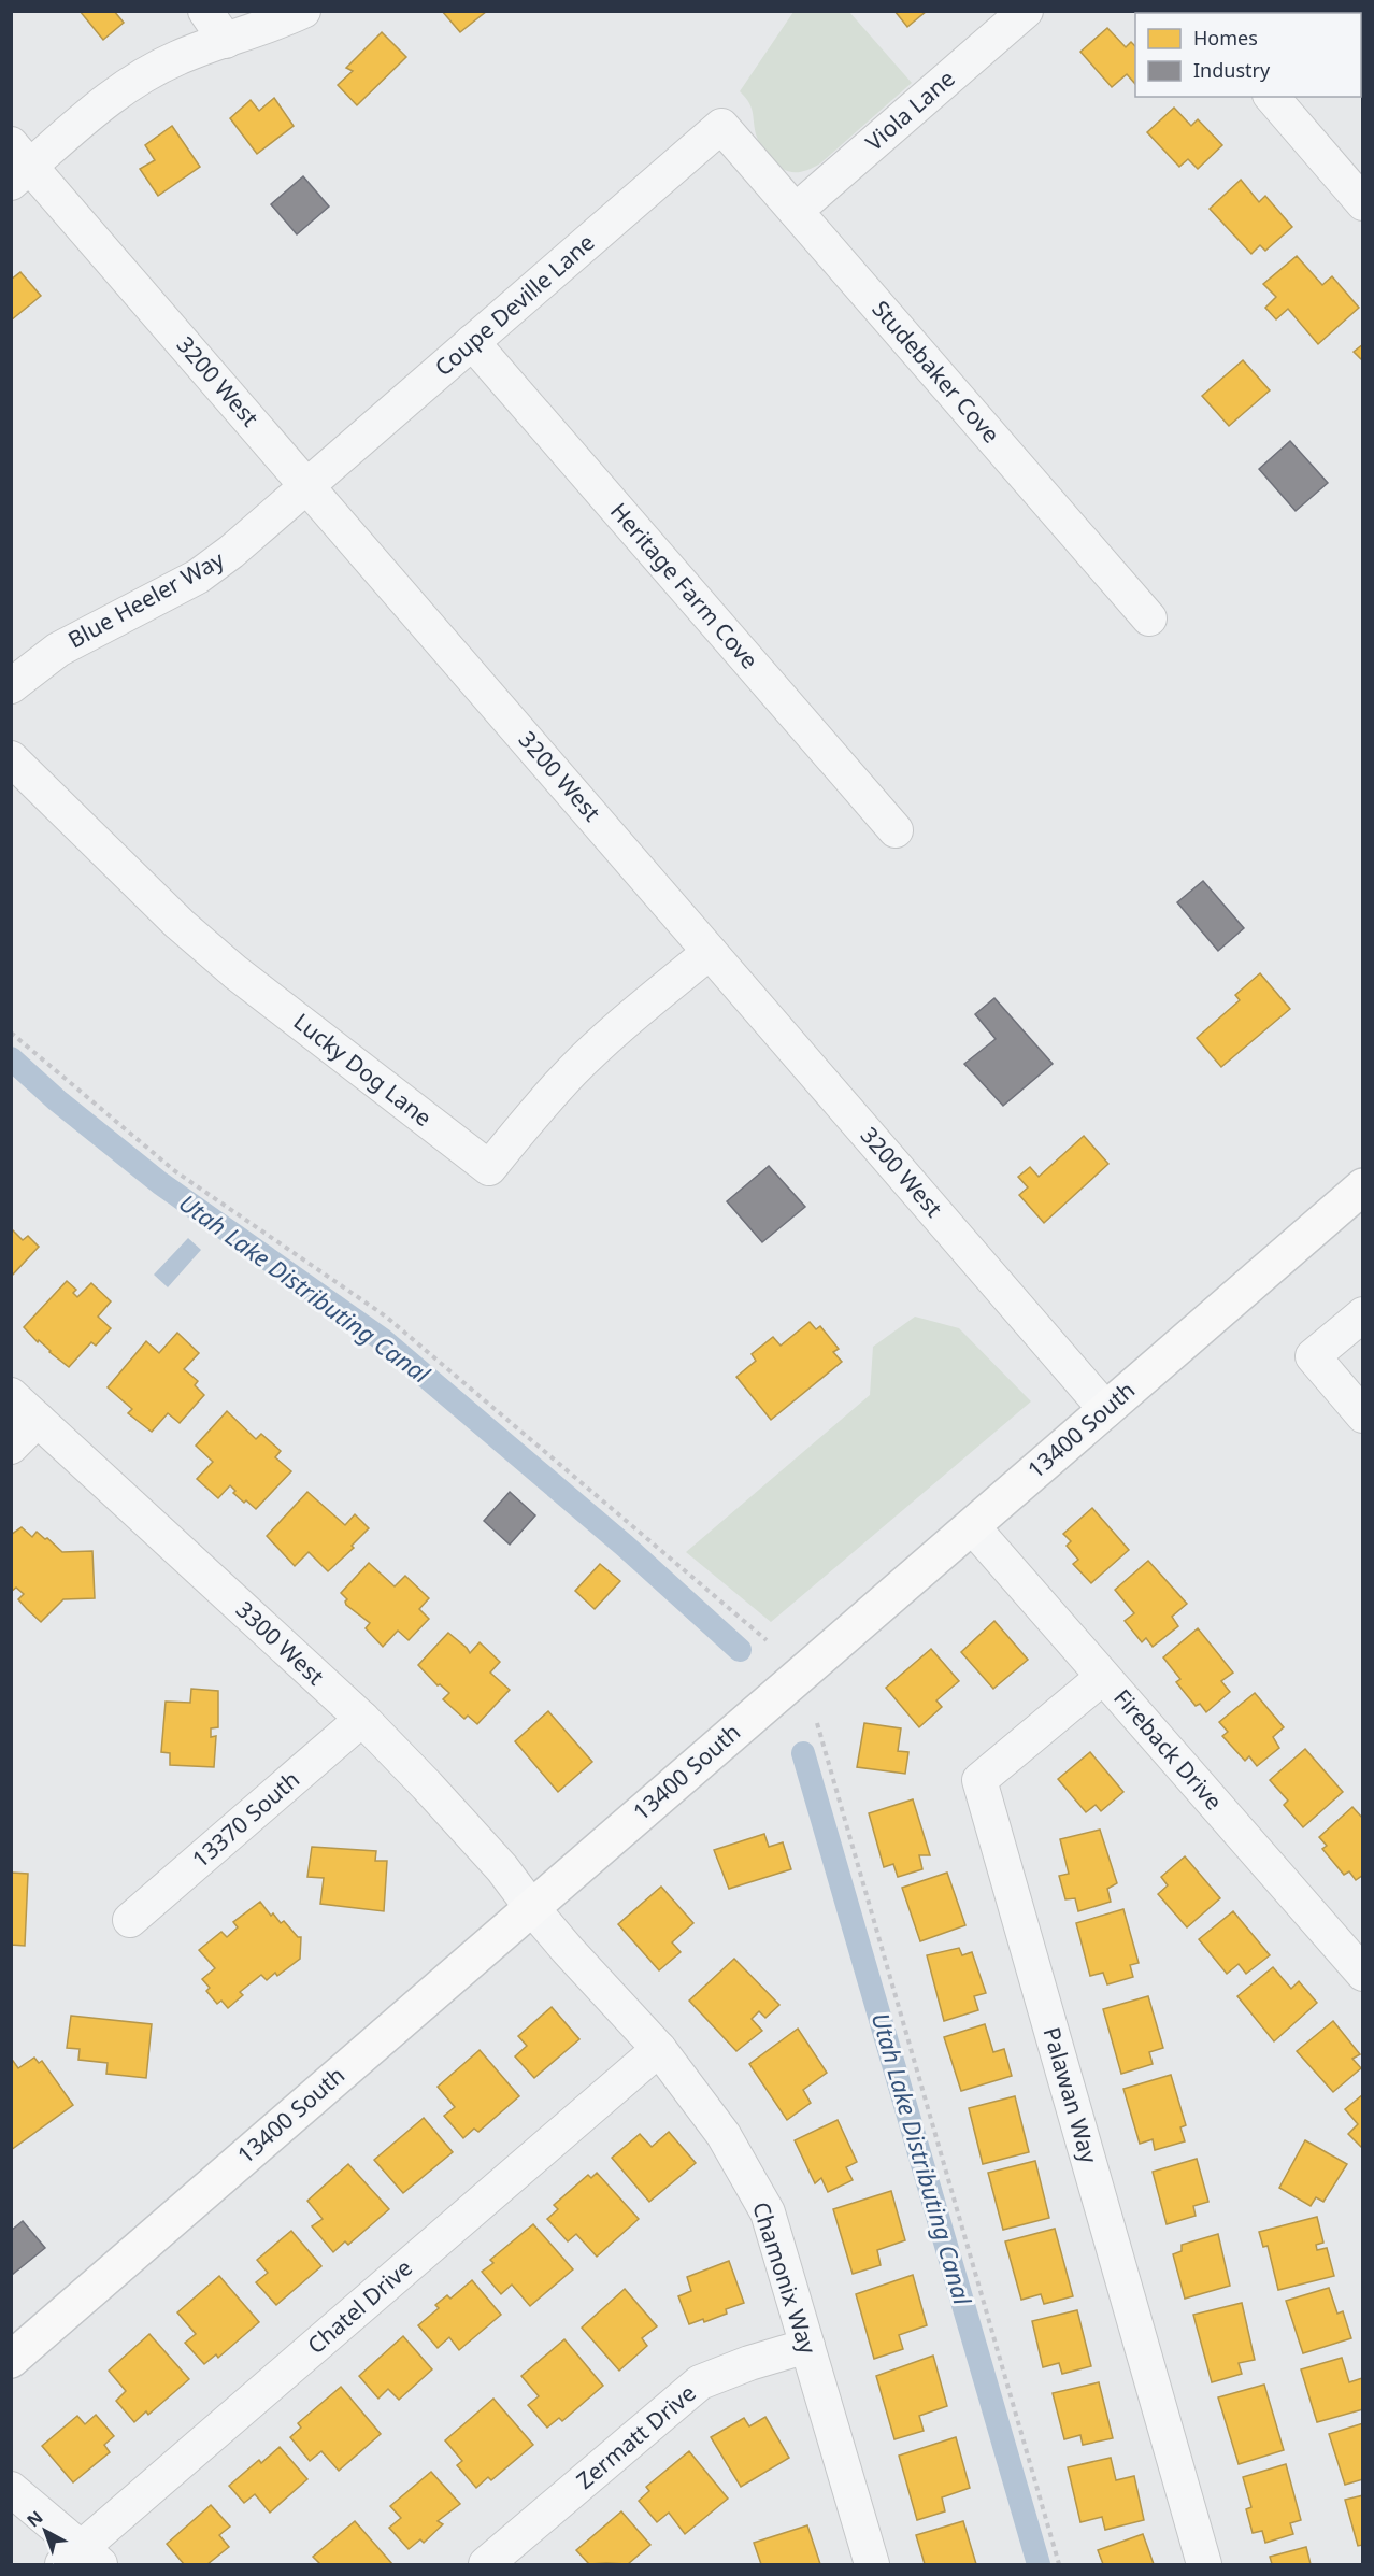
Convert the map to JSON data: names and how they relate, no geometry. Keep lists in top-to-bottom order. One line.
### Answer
{"streets":{"main road":["13400 South"],"street":["Viola Lane","Coupe Deville Lane","Studebaker Cove","3200 West","Heritage Farm Cove","Blue Heeler Way","Lucky Dog Lane","3300 West","Fireback Drive","13370 South","Palawan Way","Chamonix Way","Chatel Drive","Zermatt Drive"]},"crossings":[["Viola Lane","Studebaker Cove"],["Coupe Deville Lane","Studebaker Cove"],["Coupe Deville Lane","3200 West"],["Coupe Deville Lane","Heritage Farm Cove"],["Coupe Deville Lane","Blue Heeler Way"],["3200 West","Blue Heeler Way"],["3200 West","Lucky Dog Lane"],["3200 West","13400 South"],["13400 South","3300 West"],["13400 South","Fireback Drive"],["13400 South","Chamonix Way"],["3300 West","13370 South"],["3300 West","Chamonix Way"],["Fireback Drive","Palawan Way"],["Chamonix Way","Chatel Drive"],["Chamonix Way","Zermatt Drive"]],"water":["Utah Lake Distributing Canal"],"legend":["Homes","Industry"],"north":"top left"}
